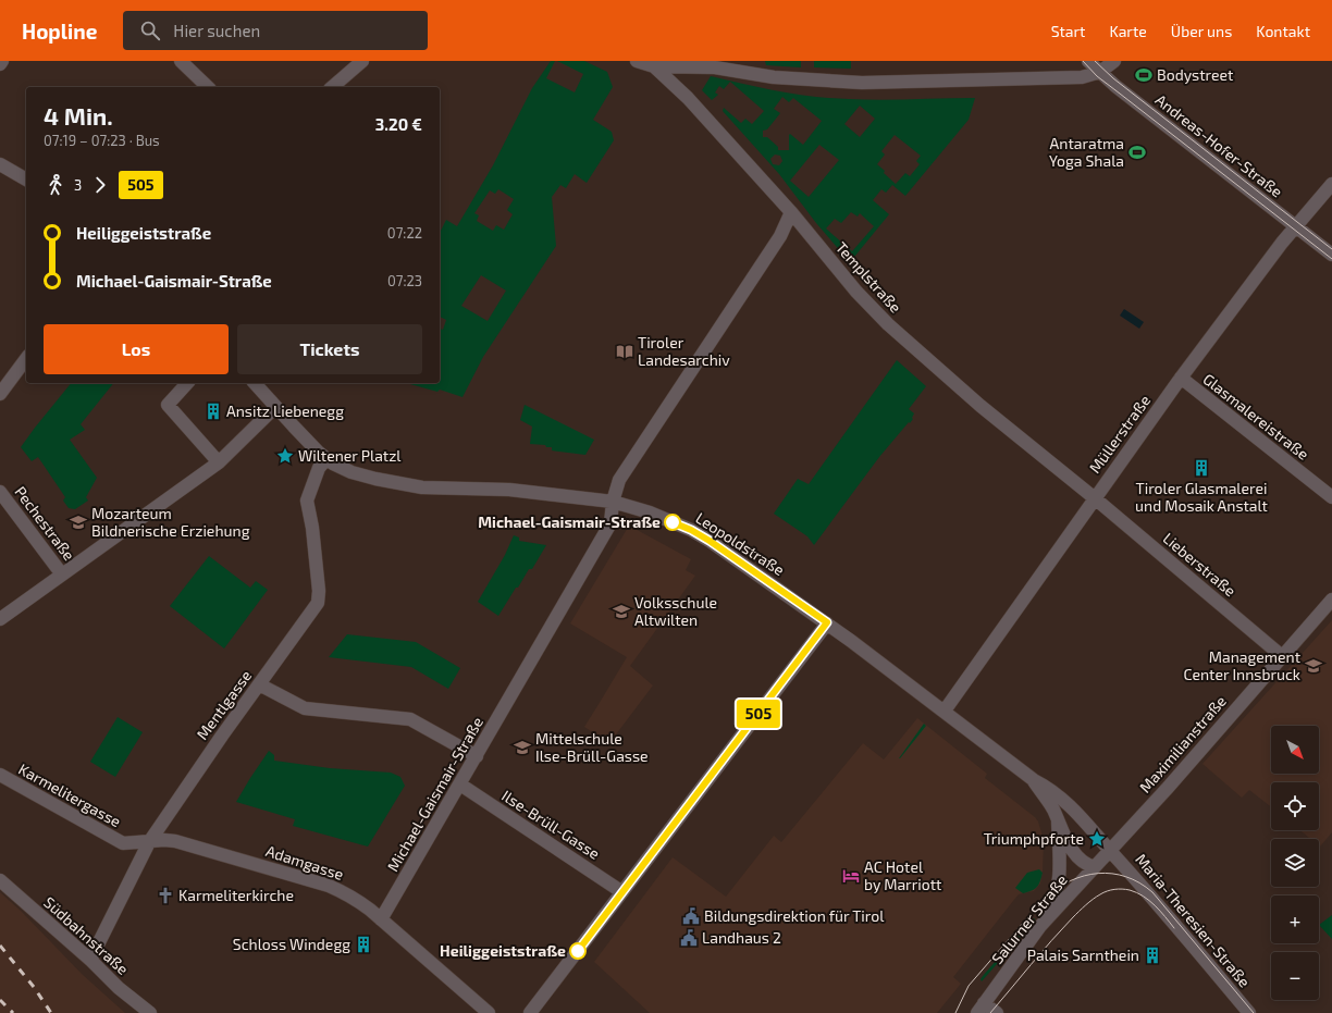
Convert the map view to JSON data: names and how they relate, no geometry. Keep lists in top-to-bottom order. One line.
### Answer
{"streets":{"street":["Andreas-Hofer-Straße","Templstraße","Glasmalereistraße","Müllerstraße","Pechestraße","Leopoldstraße","Lieberstraße","Mentlgasse","Maximilianstraße","Michael-Gaismair-Straße","Karmelitergasse","Ilse-Brüll-Gasse","Adamgasse","Salurner Straße","Maria-Theresien-Straße","Südbahnstraße"]},"crossings":[["Andreas-Hofer-Straße","Müllerstraße"],["Templstraße","Müllerstraße"],["Templstraße","Lieberstraße"],["Templstraße","Michael-Gaismair-Straße"],["Glasmalereistraße","Müllerstraße"],["Müllerstraße","Leopoldstraße"],["Müllerstraße","Lieberstraße"],["Leopoldstraße","Mentlgasse"],["Leopoldstraße","Maximilianstraße"],["Leopoldstraße","Michael-Gaismair-Straße"],["Leopoldstraße","Salurner Straße"],["Leopoldstraße","Maria-Theresien-Straße"],["Lieberstraße","Maximilianstraße"],["Mentlgasse","Karmelitergasse"],["Mentlgasse","Adamgasse"],["Mentlgasse","Südbahnstraße"],["Maximilianstraße","Salurner Straße"],["Maximilianstraße","Maria-Theresien-Straße"],["Michael-Gaismair-Straße","Ilse-Brüll-Gasse"],["Michael-Gaismair-Straße","Adamgasse"],["Karmelitergasse","Adamgasse"],["Salurner Straße","Maria-Theresien-Straße"]],"places":{"sports":["Bodystreet","Antaratma Yoga Shala"],"library":["Tiroler Landesarchiv"],"building":["Ansitz Liebenegg","Tiroler Glasmalerei und Mosaik Anstalt","Schloss Windegg","Palais Sarnthein"],"place":["Wiltener Platzl","Triumphpforte"],"school or university":["Mozarteum Bildnerische Erziehung","Volksschule Altwilten","Management Center Innsbruck","Mittelschule Ilse-Brüll-Gasse"],"other":["Michael-Gaismair-Straße","Heiliggeiststraße"],"hotel":["AC Hotel by Marriott"],"church":["Karmeliterkirche"],"public building":["Bildungsdirektion für Tirol","Landhaus 2"]},"lines":["bus line 505"],"north":"bottom right","page":{"header":"Hopline","search":"Hier suchen","nav":["Start","Karte","Über uns","Kontakt"],"on_map":"505","heading":["4 Min.","07:19 – 07:23 · Bus","3.20 €"],"legs":["3","505"],"list":[{"name":"Heiliggeiststraße","value":"07:22"},{"name":"Michael-Gaismair-Straße","value":"07:23"}],"buttons":["Los","Tickets"],"map_buttons":["+","−"]}}
